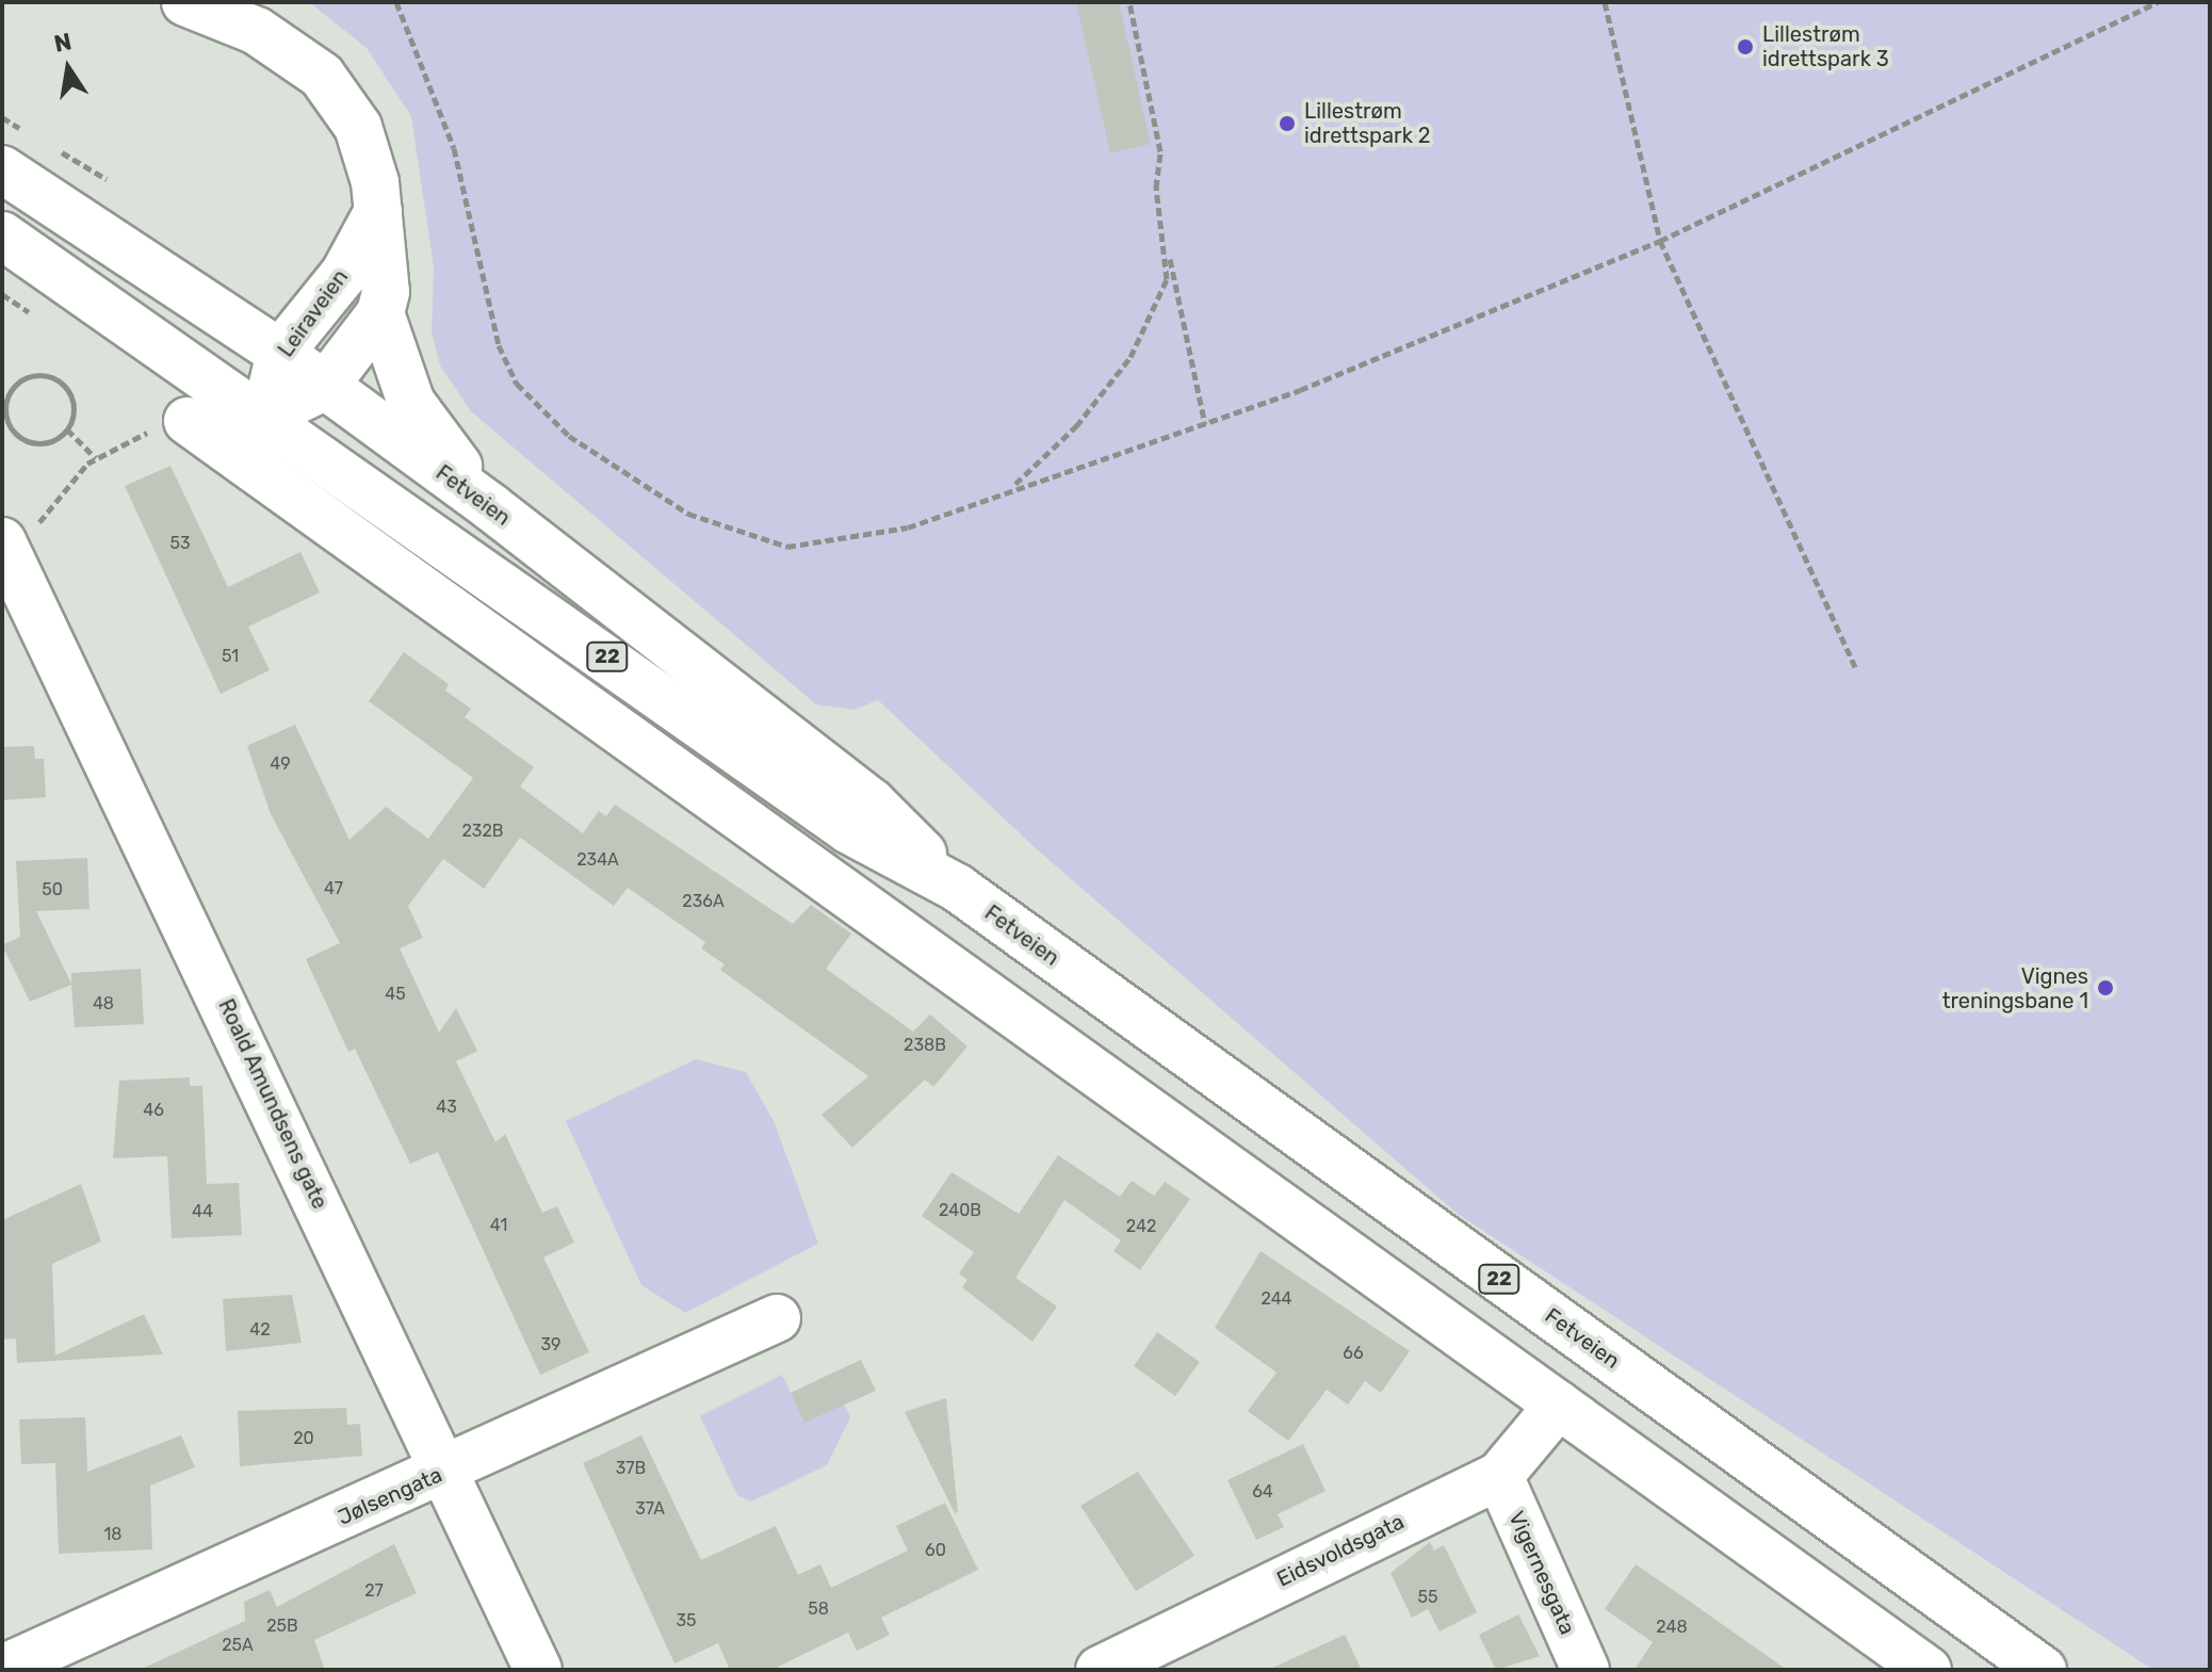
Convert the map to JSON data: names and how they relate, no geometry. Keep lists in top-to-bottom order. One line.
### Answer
{"streets":{"main road":["Leiraveien","Fetveien","22","Roald Amundsens gate","Jølsengata","Eidsvoldsgata","Vigernesgata"]},"crossings":[["Leiraveien","Fetveien"],["Roald Amundsens gate","Jølsengata"],["Eidsvoldsgata","Vigernesgata"]],"places":["Lillestrøm idrettspark 3","Lillestrøm idrettspark 2","Vignes treningsbane 1"],"house_numbers":["53","51","49","232B","234A","47","50","236A","45","48","238B","43","46","240B","44","41","242","244","42","39","66","20","37B","64","37A","18","60","27","55","58","35","25B","248","25A"],"north":"top"}
